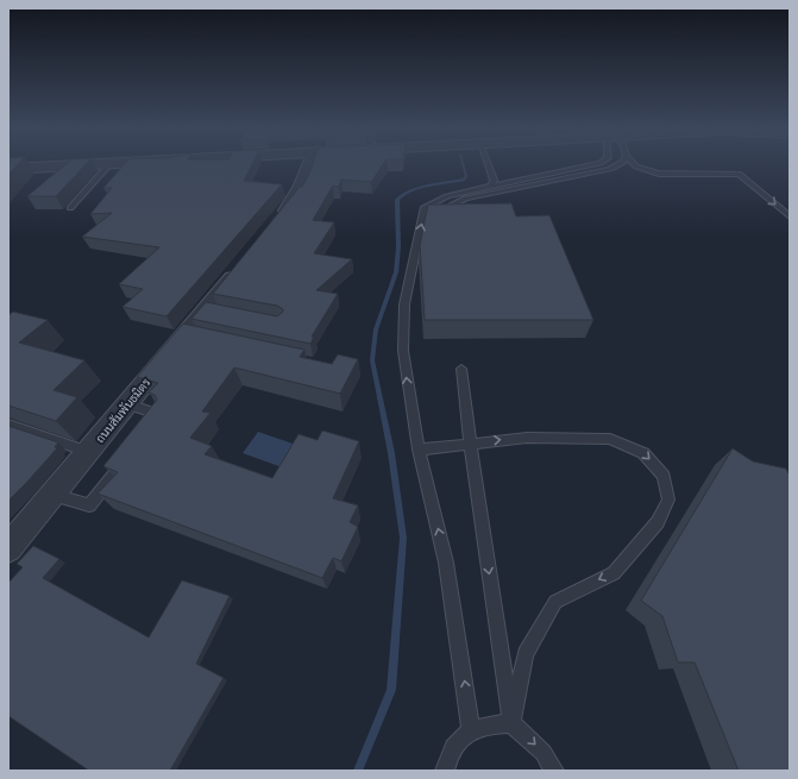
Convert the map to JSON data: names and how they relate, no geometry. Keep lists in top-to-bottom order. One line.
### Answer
{"streets":{"street":["ถนนสัมพันธมิตร"]}}
